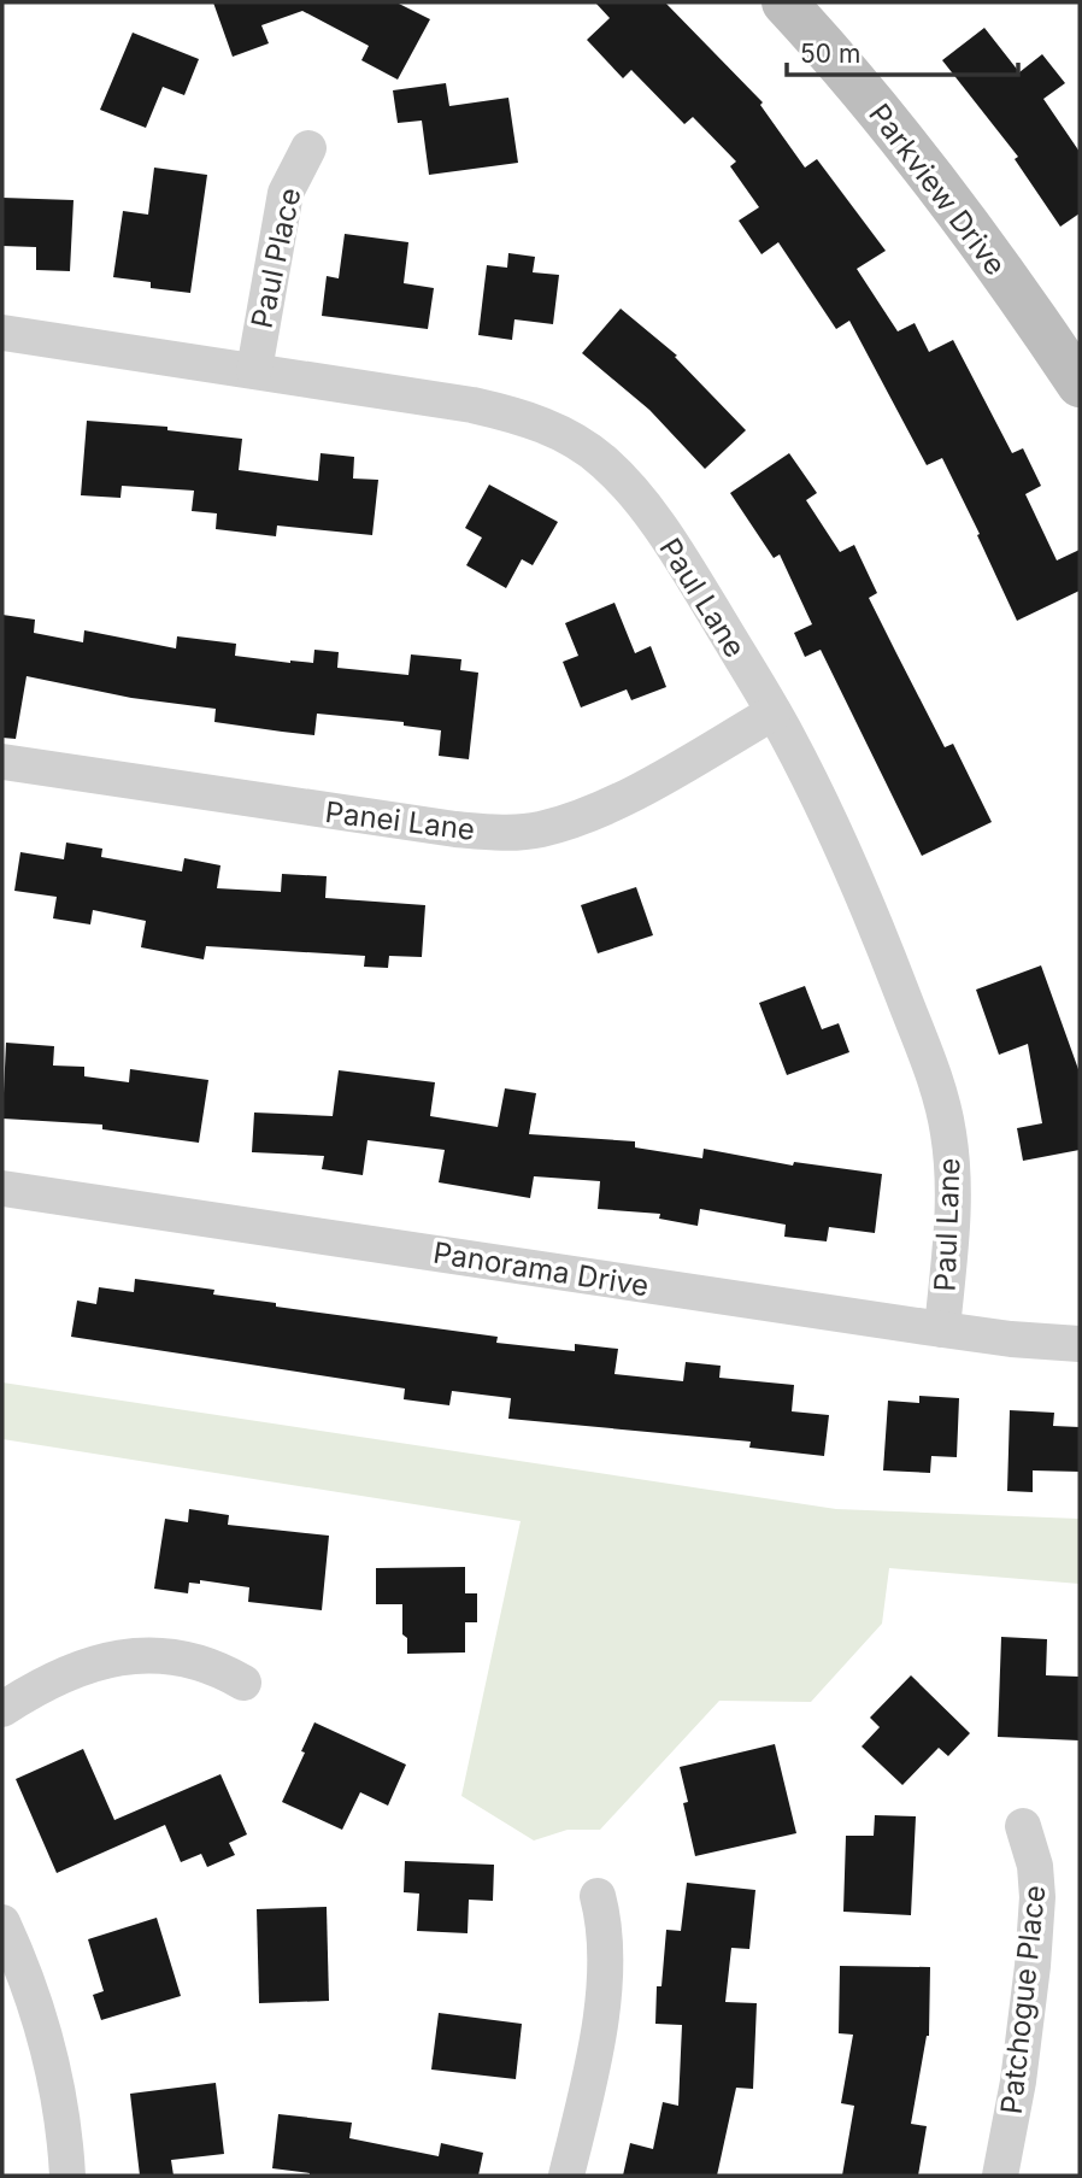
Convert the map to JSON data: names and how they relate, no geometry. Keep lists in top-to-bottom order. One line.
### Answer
{"streets":{"street":["Parkview Drive","Paul Place","Paul Lane","Panei Lane","Panorama Drive","Patchogue Place"]},"crossings":[["Paul Place","Paul Lane"],["Paul Lane","Panei Lane"],["Paul Lane","Panorama Drive"]],"scale_bar":"50 m"}
